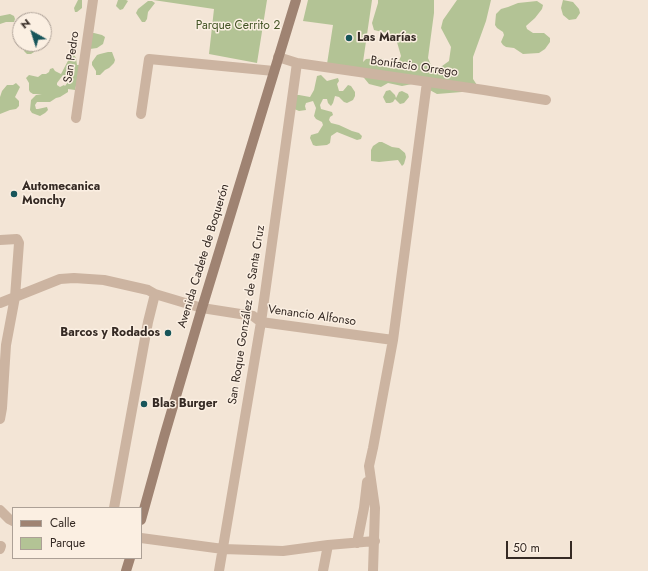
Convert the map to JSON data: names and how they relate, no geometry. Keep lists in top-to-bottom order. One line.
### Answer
{"streets":{"main road":["Avenida Cadete de Boquerón"],"street":["San Pedro","Bonifacio Orrego","San Roque González de Santa Cruz","Venancio Alfonso"]},"crossings":[["Bonifacio Orrego","Avenida Cadete de Boquerón"],["Bonifacio Orrego","San Roque González de Santa Cruz"],["Avenida Cadete de Boquerón","Venancio Alfonso"],["San Roque González de Santa Cruz","Venancio Alfonso"]],"parks":["Parque Cerrito 2"],"places":["Las Marías","Automecanica Monchy","Barcos y Rodados","Blas Burger"],"legend":["Calle","Parque"],"scale_bar":"50 m","north":"top left"}
